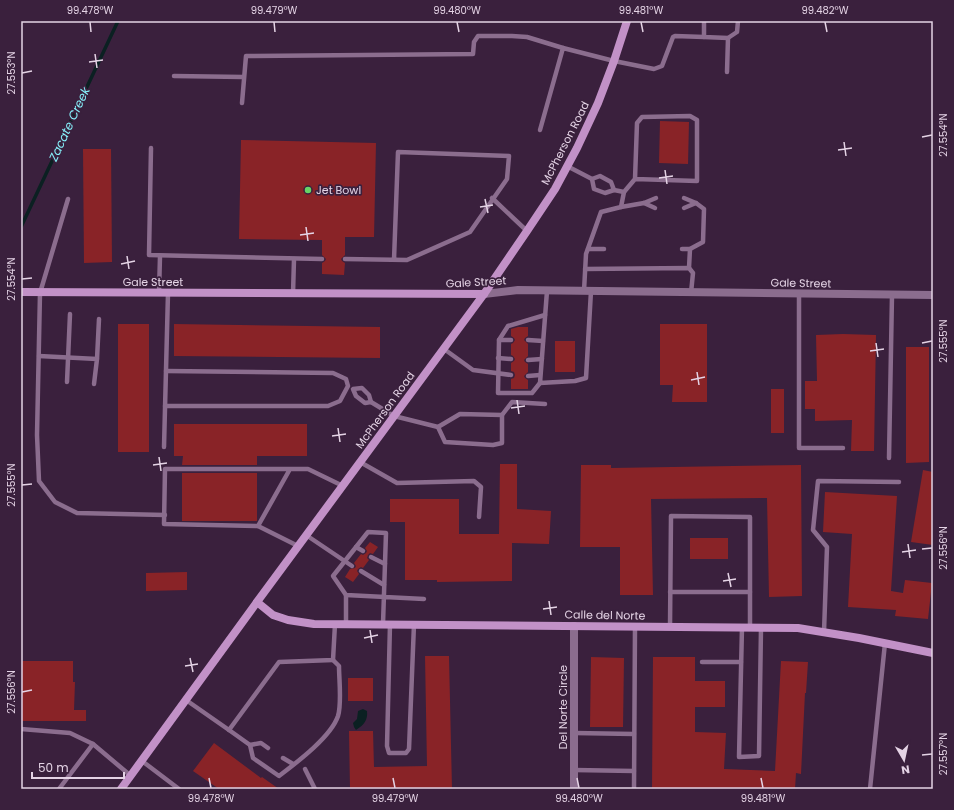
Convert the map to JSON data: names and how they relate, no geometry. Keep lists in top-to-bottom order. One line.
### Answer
{"streets":{"street":["McPherson Road","Gale Street","Calle del Norte","Del Norte Circle"]},"crossings":[["McPherson Road","Gale Street"],["McPherson Road","Calle del Norte"],["Calle del Norte","Del Norte Circle"]],"water":["Zacate Creek"],"places":["Jet Bowl"],"scale_bar":"50 m","north":"bottom","coordinates":["99.478°W","99.479°W","99.480°W","99.481°W","99.482°W","27.553°N","27.554°N","27.555°N","27.556°N","27.557°N"]}
